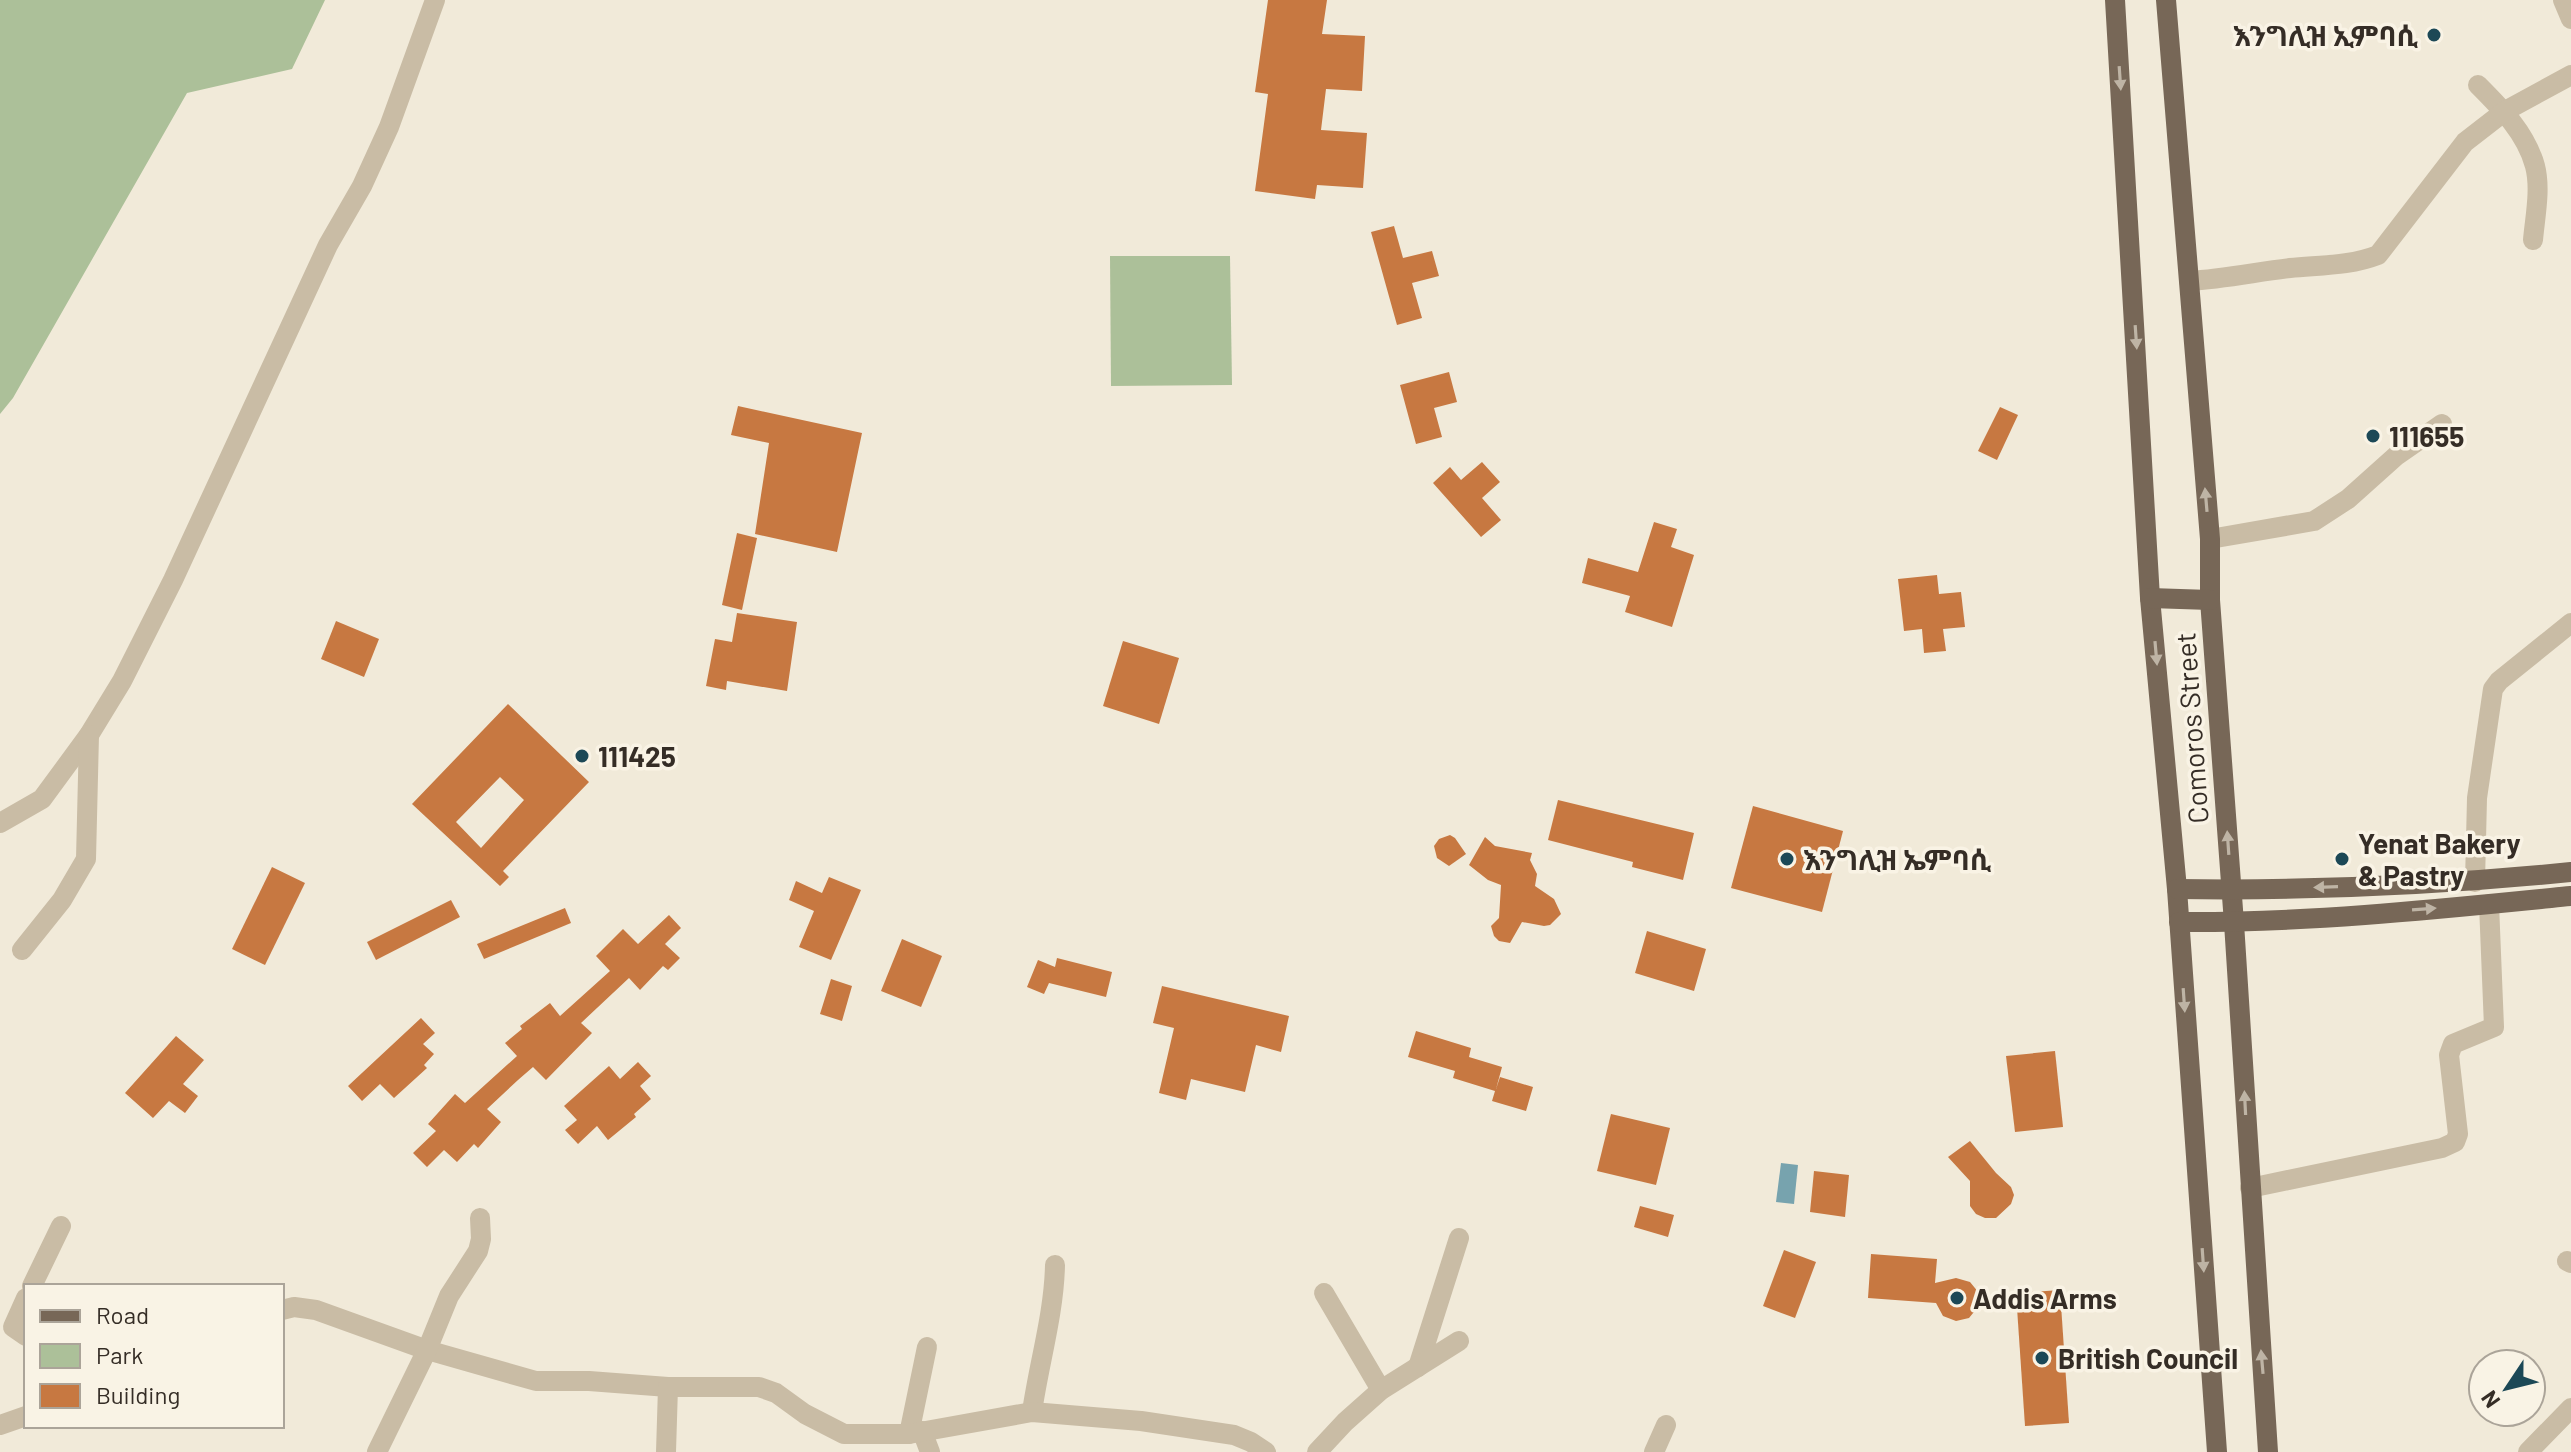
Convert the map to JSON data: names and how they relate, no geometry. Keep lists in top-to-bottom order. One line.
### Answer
{"streets":{"main road":["Comoros Street"]},"places":["እንግሊዝ ኢምባሲ","111655","111425","እንግሊዝ ኤምባሲ","Yenat Bakery & Pastry","Addis Arms","British Council"],"legend":["Road","Park","Building"],"north":"bottom left"}
